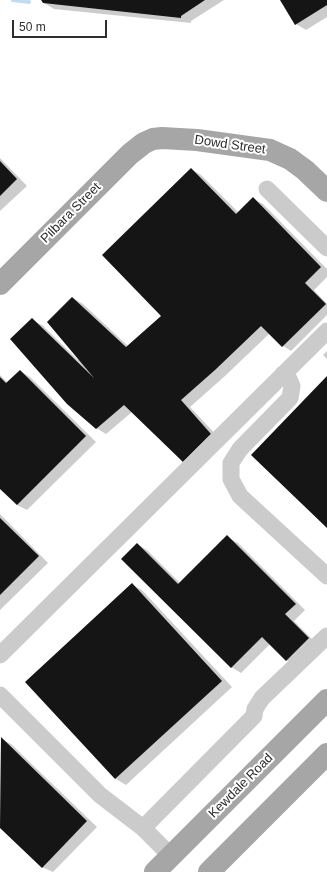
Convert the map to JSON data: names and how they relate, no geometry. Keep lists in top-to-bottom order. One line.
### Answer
{"streets":{"main road":["Dowd Street","Pilbara Street","Kewdale Road"]},"crossings":[["Dowd Street","Pilbara Street"]],"scale_bar":"50 m"}
